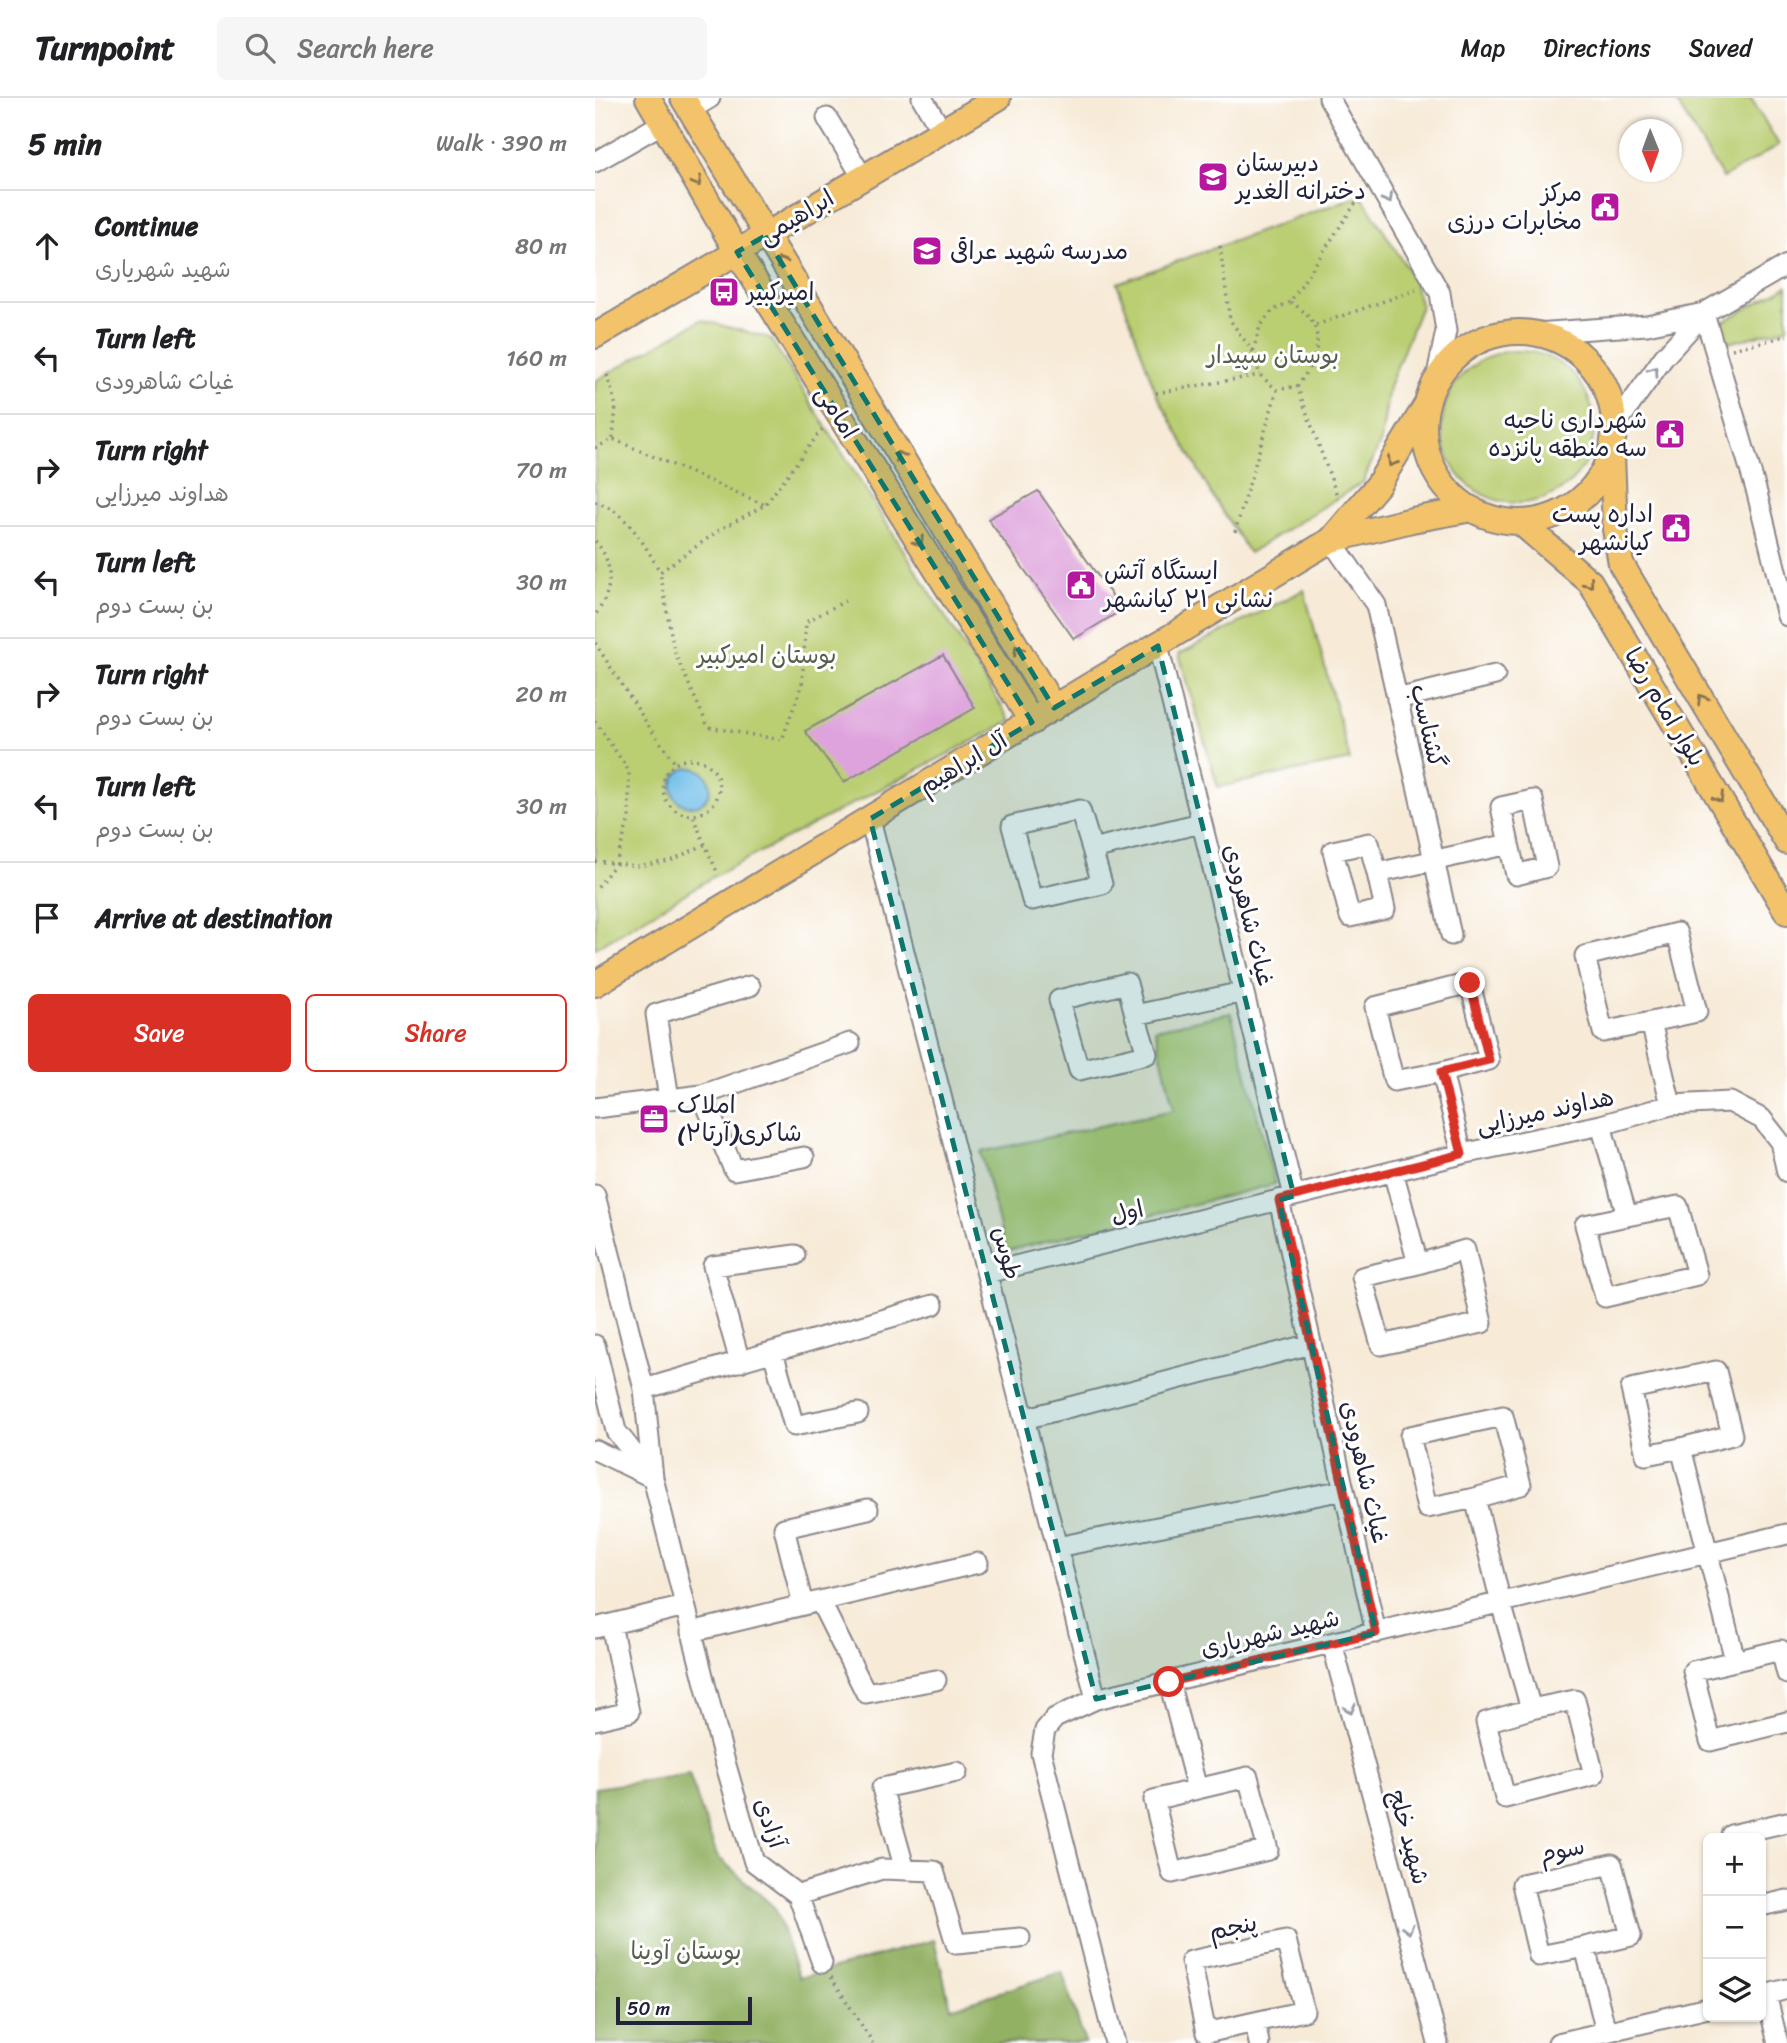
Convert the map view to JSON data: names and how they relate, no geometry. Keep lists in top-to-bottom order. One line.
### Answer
{"streets":{"main road":["ابراهیمی","امامی","بلوار امام رضا","آل ابراهیم"],"street":["گشتاسب","غیاث شاهرودی","هداوند میرزایی","اول","طوس","شهید شهریاری","آزادی","شهید خلج","سوم","پنجم"]},"crossings":[["ابراهیمی","امامی"],["امامی","آل ابراهیم"],["گشتاسب","آل ابراهیم"],["آل ابراهیم","غیاث شاهرودی"],["آل ابراهیم","طوس"],["غیاث شاهرودی","هداوند میرزایی"],["غیاث شاهرودی","اول"],["غیاث شاهرودی","شهید شهریاری"],["هداوند میرزایی","اول"],["اول","طوس"],["طوس","شهید شهریاری"],["شهید شهریاری","شهید خلج"]],"parks":["بوستان سپیدار","بوستان امیرکبیر","بوستان آوینا"],"places":{"school or university":["دبیرستان دخترانه الغدیر","مدرسه شهید عراقی"],"public building":["مرکز مخابرات درزی","شهرداری ناحیه سه منطقه پانزده","اداره پست کیانشهر","ایستگاه آتش نشانی ۲۱ کیانشهر"],"bus stop":["امیرکبیر"],"office":["املاک شاکری(آرتا۲)"]},"scale_bar":"50 m","north":"bottom","page":{"header":"Turnpoint","search":"Search here","nav":["Map","Directions","Saved"],"heading":["5 min","Walk · 390 m"],"list":[["Continue","شهید شهریاری","80 m"],["Turn left","غیاث شاهرودی","160 m"],["Turn right","هداوند میرزایی","70 m"],["Turn left","بن بست دوم","30 m"],["Turn right","بن بست دوم","20 m"],["Turn left","بن بست دوم","30 m"],"Arrive at destination"],"buttons":["Save","Share"],"map_buttons":["+","−"],"scale":"50 m"}}
